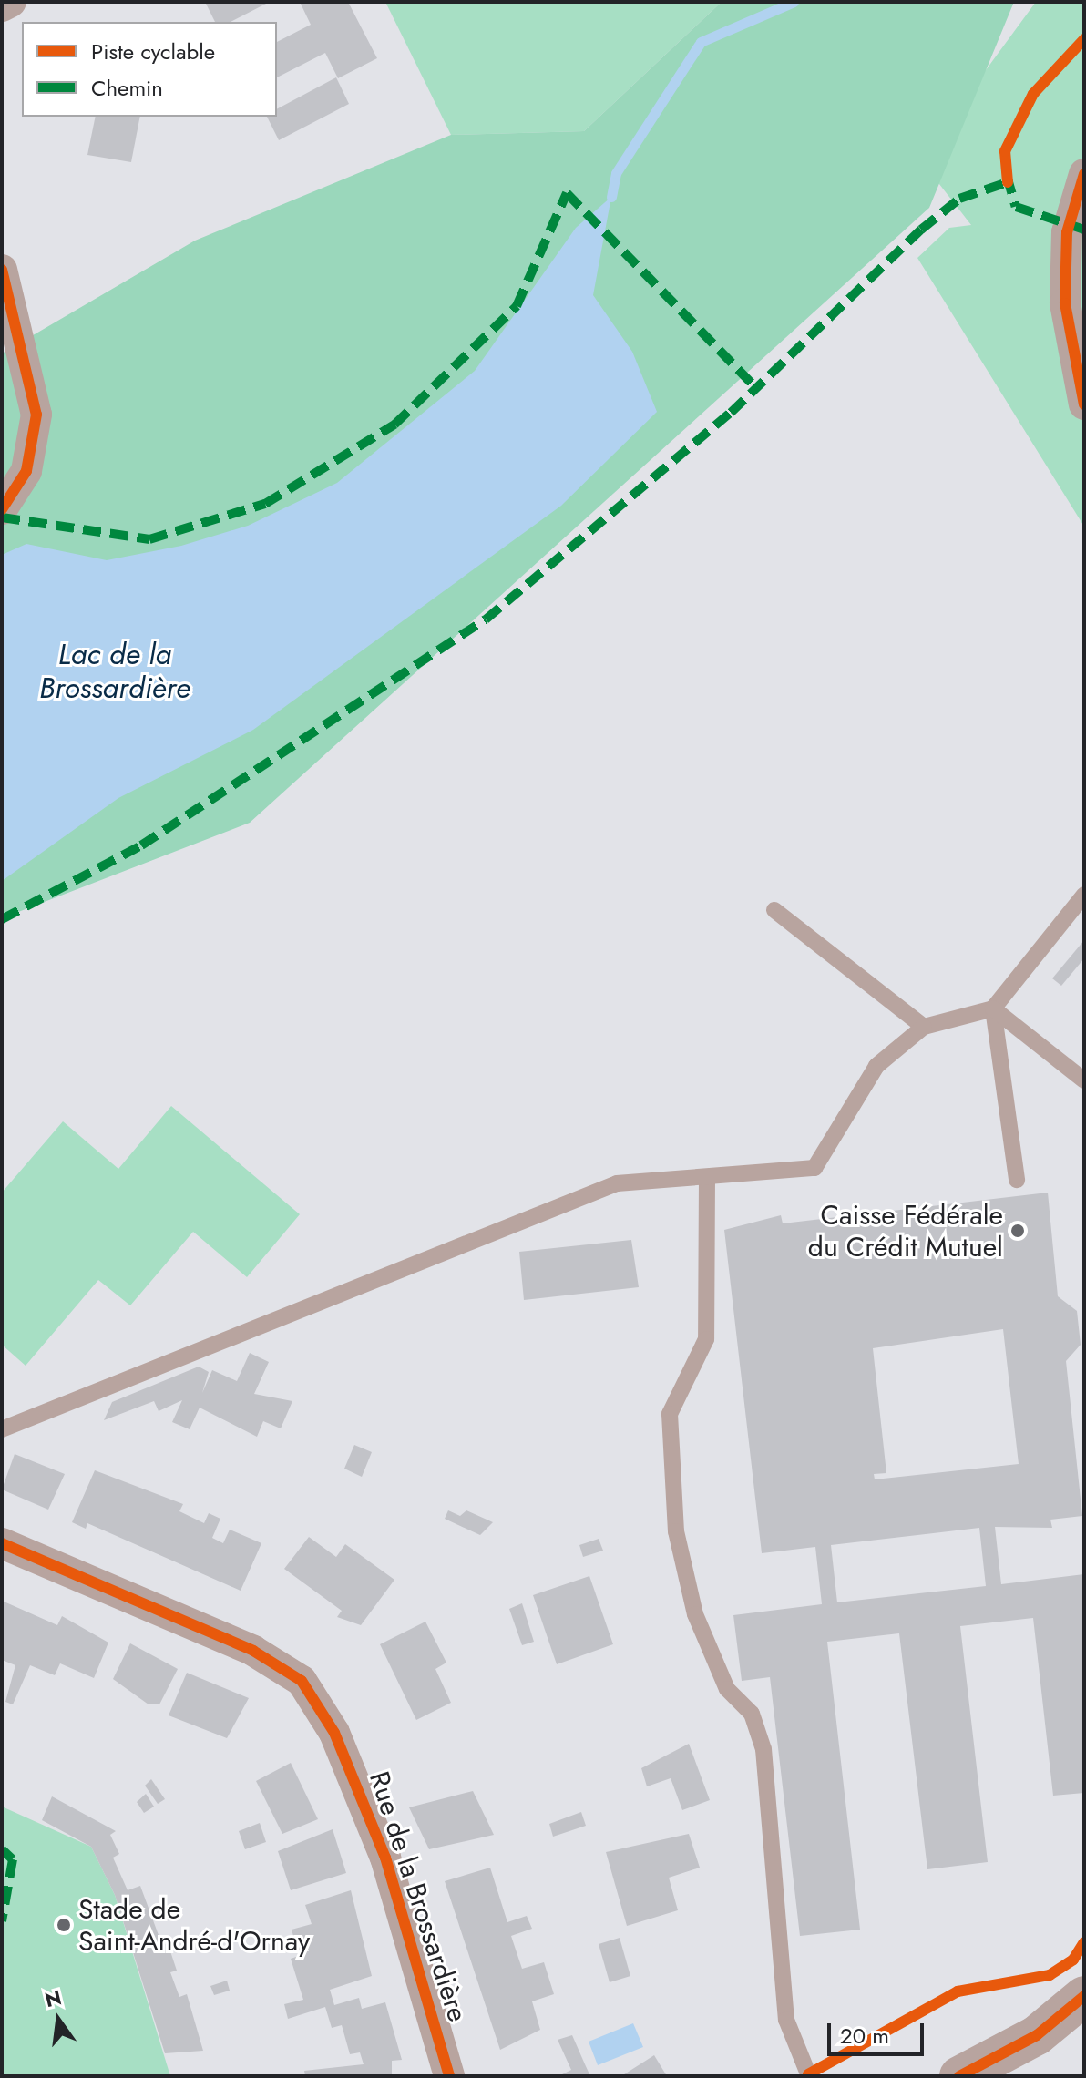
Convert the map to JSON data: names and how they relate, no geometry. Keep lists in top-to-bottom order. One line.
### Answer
{"streets":{"street":["Rue de la Brossardière"]},"water":["Lac de la Brossardière"],"places":["Caisse Fédérale du Crédit Mutuel","Stade de Saint-André-d'Ornay"],"legend":["Piste cyclable","Chemin"],"scale_bar":"20 m","north":"top"}
